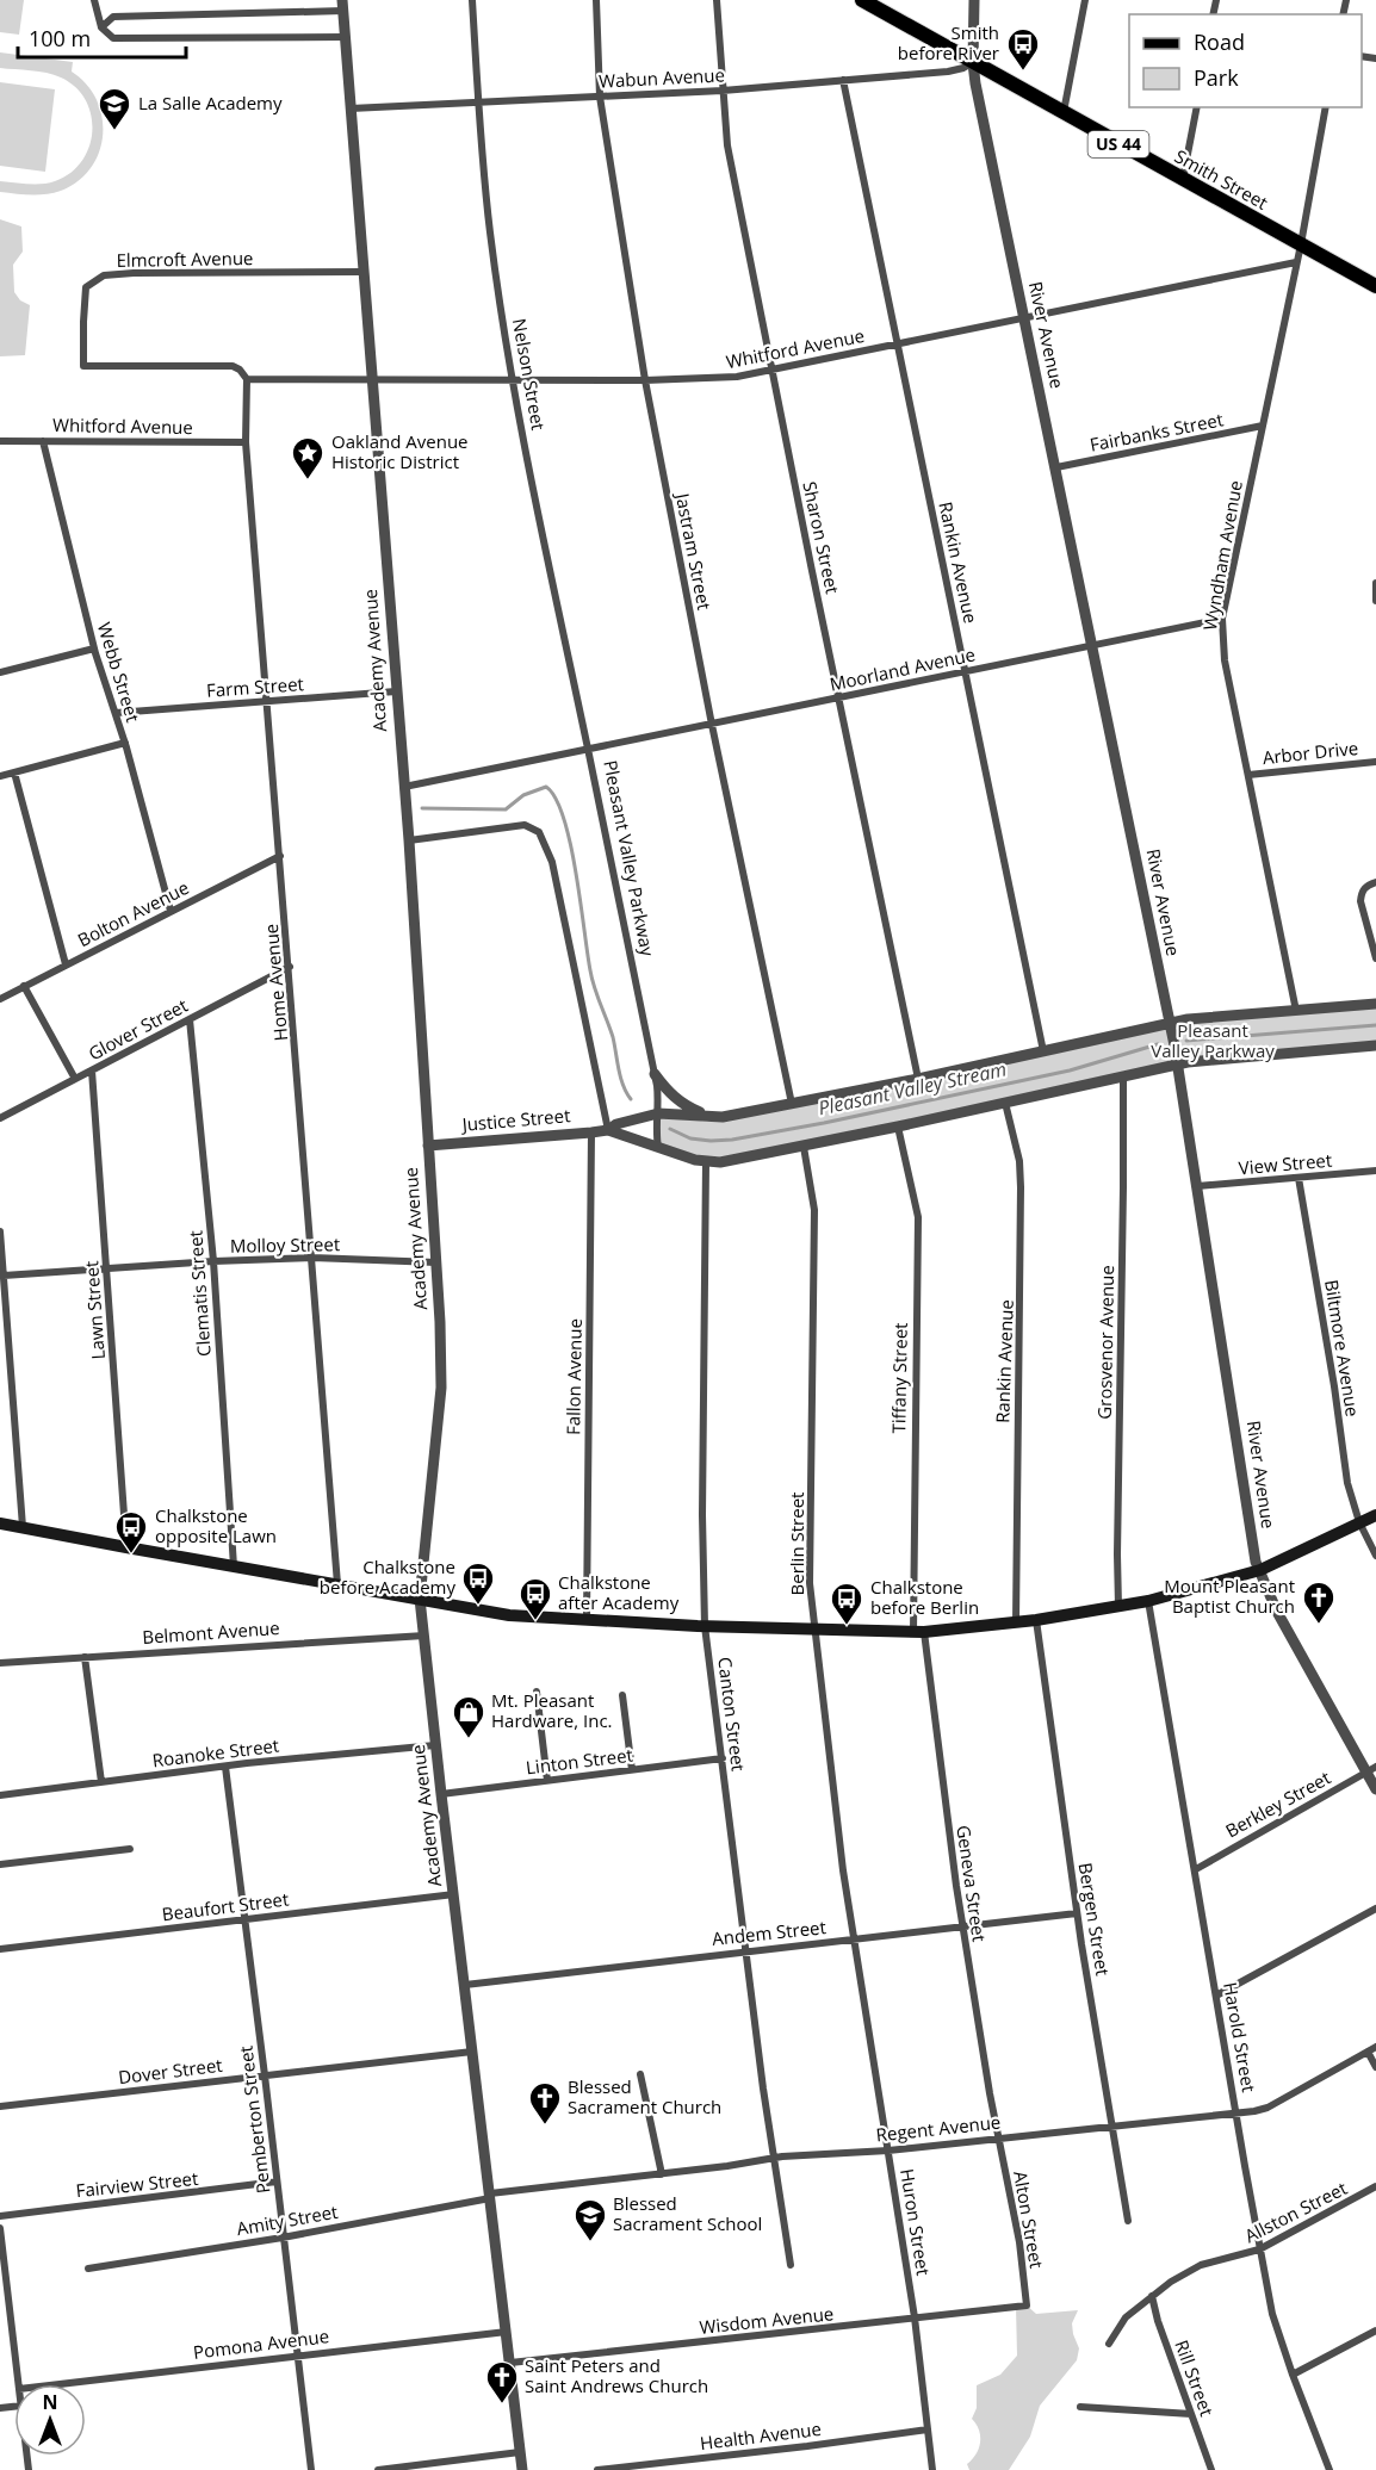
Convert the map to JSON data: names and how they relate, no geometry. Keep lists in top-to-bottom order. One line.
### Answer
{"streets":{"main road":["US 44","Smith Street"],"street":["Wabun Avenue","Elmcroft Avenue","River Avenue","Whitford Avenue","Nelson Street","Fairbanks Street","Sharon Street","Jastram Street","Wyndham Avenue","Rankin Avenue","Academy Avenue","Moorland Avenue","Webb Street","Farm Street","Arbor Drive","Pleasant Valley Parkway","Bolton Avenue","Home Avenue","Glover Street","Justice Street","View Street","Molloy Street","Clematis Street","Lawn Street","Grosvenor Avenue","Biltmore Avenue","Fallon Avenue","Tiffany Street","Berlin Street","Belmont Avenue","Canton Street","Roanoke Street","Linton Street","Berkley Street","Geneva Street","Beaufort Street","Bergen Street","Andem Street","Harold Street","Dover Street","Pemberton Street","Regent Avenue","Fairview Street","Allston Street","Alton Street","Amity Street","Huron Street","Wisdom Avenue","Pomona Avenue","Rill Street","Health Avenue"]},"crossings":[["Wabun Avenue","Smith Street"],["Wabun Avenue","River Avenue"],["Wabun Avenue","Nelson Street"],["Wabun Avenue","Sharon Street"],["Wabun Avenue","Jastram Street"],["Wabun Avenue","Rankin Avenue"],["Wabun Avenue","Academy Avenue"],["Smith Street","River Avenue"],["Smith Street","Wyndham Avenue"],["Elmcroft Avenue","Whitford Avenue"],["Elmcroft Avenue","Academy Avenue"],["Elmcroft Avenue","Home Avenue"],["River Avenue","Whitford Avenue"],["River Avenue","Fairbanks Street"],["River Avenue","Moorland Avenue"],["River Avenue","View Street"],["River Avenue","Berkley Street"],["Whitford Avenue","Nelson Street"],["Whitford Avenue","Sharon Street"],["Whitford Avenue","Jastram Street"],["Whitford Avenue","Wyndham Avenue"],["Whitford Avenue","Rankin Avenue"],["Whitford Avenue","Academy Avenue"],["Whitford Avenue","Webb Street"],["Whitford Avenue","Home Avenue"],["Nelson Street","Moorland Avenue"],["Nelson Street","Pleasant Valley Parkway"],["Fairbanks Street","Wyndham Avenue"],["Sharon Street","Moorland Avenue"],["Jastram Street","Moorland Avenue"],["Wyndham Avenue","Moorland Avenue"],["Wyndham Avenue","Arbor Drive"],["Rankin Avenue","Moorland Avenue"],["Academy Avenue","Farm Street"],["Academy Avenue","Pleasant Valley Parkway"],["Academy Avenue","Justice Street"],["Academy Avenue","Molloy Street"],["Academy Avenue","Belmont Avenue"],["Academy Avenue","Roanoke Street"],["Academy Avenue","Linton Street"],["Academy Avenue","Beaufort Street"],["Academy Avenue","Andem Street"],["Academy Avenue","Dover Street"],["Academy Avenue","Regent Avenue"],["Academy Avenue","Amity Street"],["Academy Avenue","Wisdom Avenue"],["Academy Avenue","Pomona Avenue"],["Moorland Avenue","Pleasant Valley Parkway"],["Webb Street","Farm Street"],["Webb Street","Bolton Avenue"],["Farm Street","Home Avenue"],["Bolton Avenue","Home Avenue"],["Home Avenue","Glover Street"],["Home Avenue","Molloy Street"],["Glover Street","Clematis Street"],["Glover Street","Lawn Street"],["Justice Street","Fallon Avenue"],["View Street","Biltmore Avenue"],["Molloy Street","Clematis Street"],["Molloy Street","Lawn Street"],["Tiffany Street","Geneva Street"],["Berlin Street","Andem Street"],["Berlin Street","Huron Street"],["Canton Street","Linton Street"],["Canton Street","Andem Street"],["Canton Street","Regent Avenue"],["Roanoke Street","Pemberton Street"],["Berkley Street","Harold Street"],["Geneva Street","Andem Street"],["Geneva Street","Regent Avenue"],["Geneva Street","Alton Street"],["Beaufort Street","Pemberton Street"],["Bergen Street","Andem Street"],["Bergen Street","Regent Avenue"],["Andem Street","Huron Street"],["Harold Street","Regent Avenue"],["Harold Street","Allston Street"],["Dover Street","Pemberton Street"],["Pemberton Street","Fairview Street"],["Pemberton Street","Amity Street"],["Pemberton Street","Pomona Avenue"],["Regent Avenue","Alton Street"],["Regent Avenue","Amity Street"],["Regent Avenue","Huron Street"],["Allston Street","Rill Street"],["Alton Street","Wisdom Avenue"],["Huron Street","Wisdom Avenue"],["Huron Street","Health Avenue"]],"water":["Pleasant Valley Stream"],"parks":["Pleasant Valley Parkway"],"places":{"bus stop":["Smith before River","Chalkstone opposite Lawn","Chalkstone before Academy","Chalkstone after Academy","Chalkstone before Berlin"],"school or university":["La Salle Academy","Blessed Sacrament School"],"place":["Oakland Avenue Historic District"],"church":["Mount Pleasant Baptist Church","Blessed Sacrament Church","Saint Peters and Saint Andrews Church"],"shop":["Mt. Pleasant Hardware, Inc."]},"legend":["Road","Park"],"scale_bar":"100 m","north":"top"}
